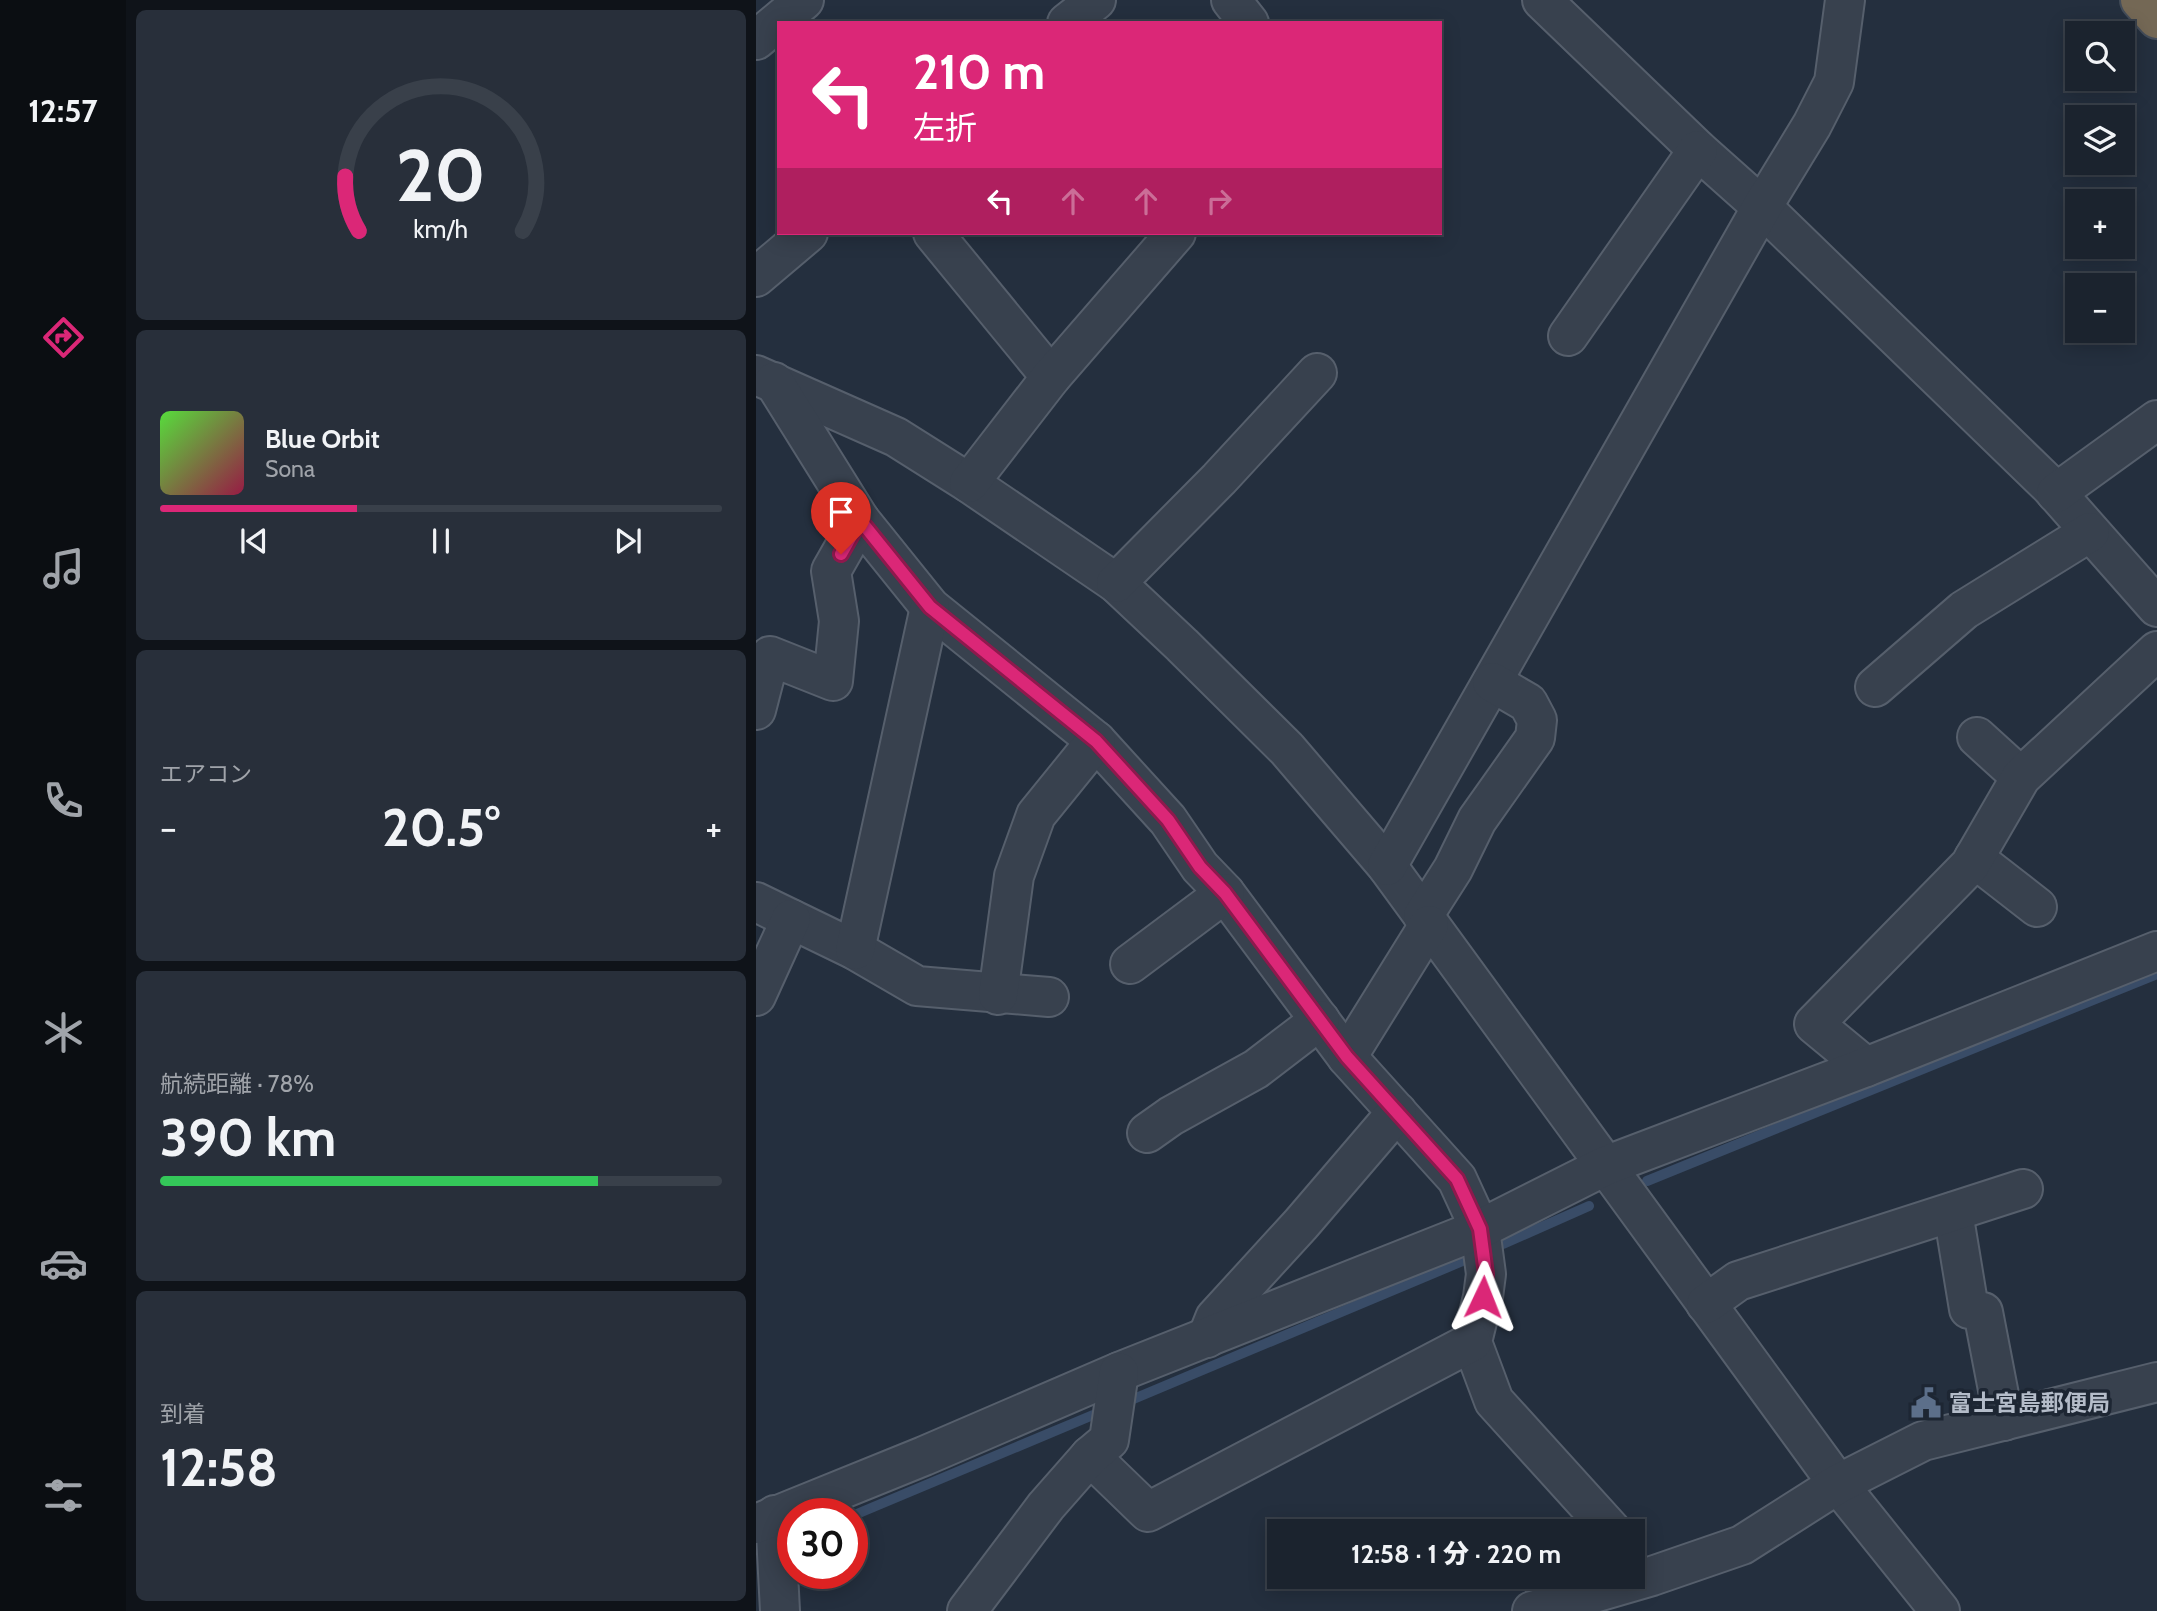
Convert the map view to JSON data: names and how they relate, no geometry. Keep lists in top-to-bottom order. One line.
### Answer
{"places":{"public building":["富士宮島郵便局"]},"page":{"tabs":"12:57","map_buttons":["+","−"],"turn":["210 m","左折"],"song":["Blue Orbit","Sona"],"tile":["エアコン",["航続距離 · 78%","390 km"],["到着","12:58"]],"heat":["−","20.5°","+"],"limit":"30","trip":"12:58 · 1 分 · 220 m","gauge":["20","km/h"]}}
